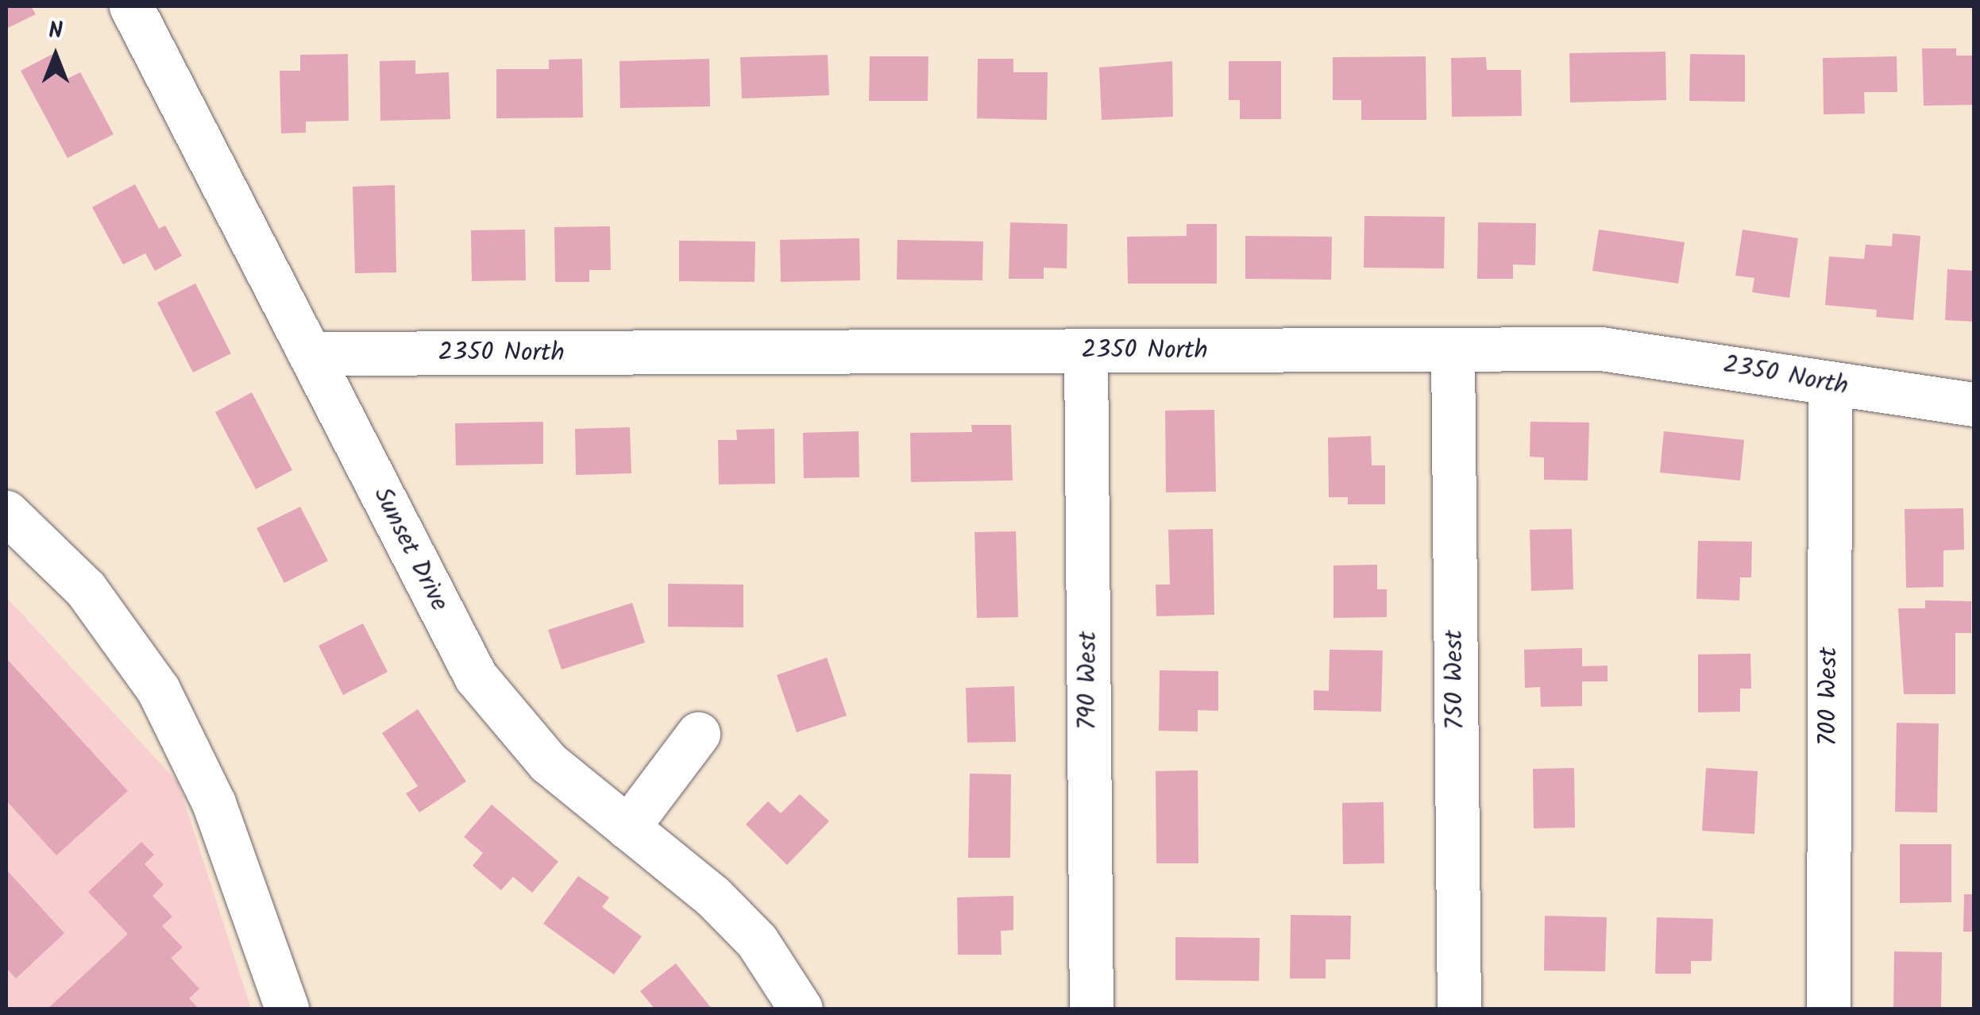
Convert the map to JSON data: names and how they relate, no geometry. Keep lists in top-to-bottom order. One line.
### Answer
{"streets":{"street":["2350 North","Sunset Drive","750 West","790 West","700 West"]},"crossings":[["2350 North","Sunset Drive"],["2350 North","750 West"],["2350 North","790 West"],["2350 North","700 West"]],"north":"top"}
